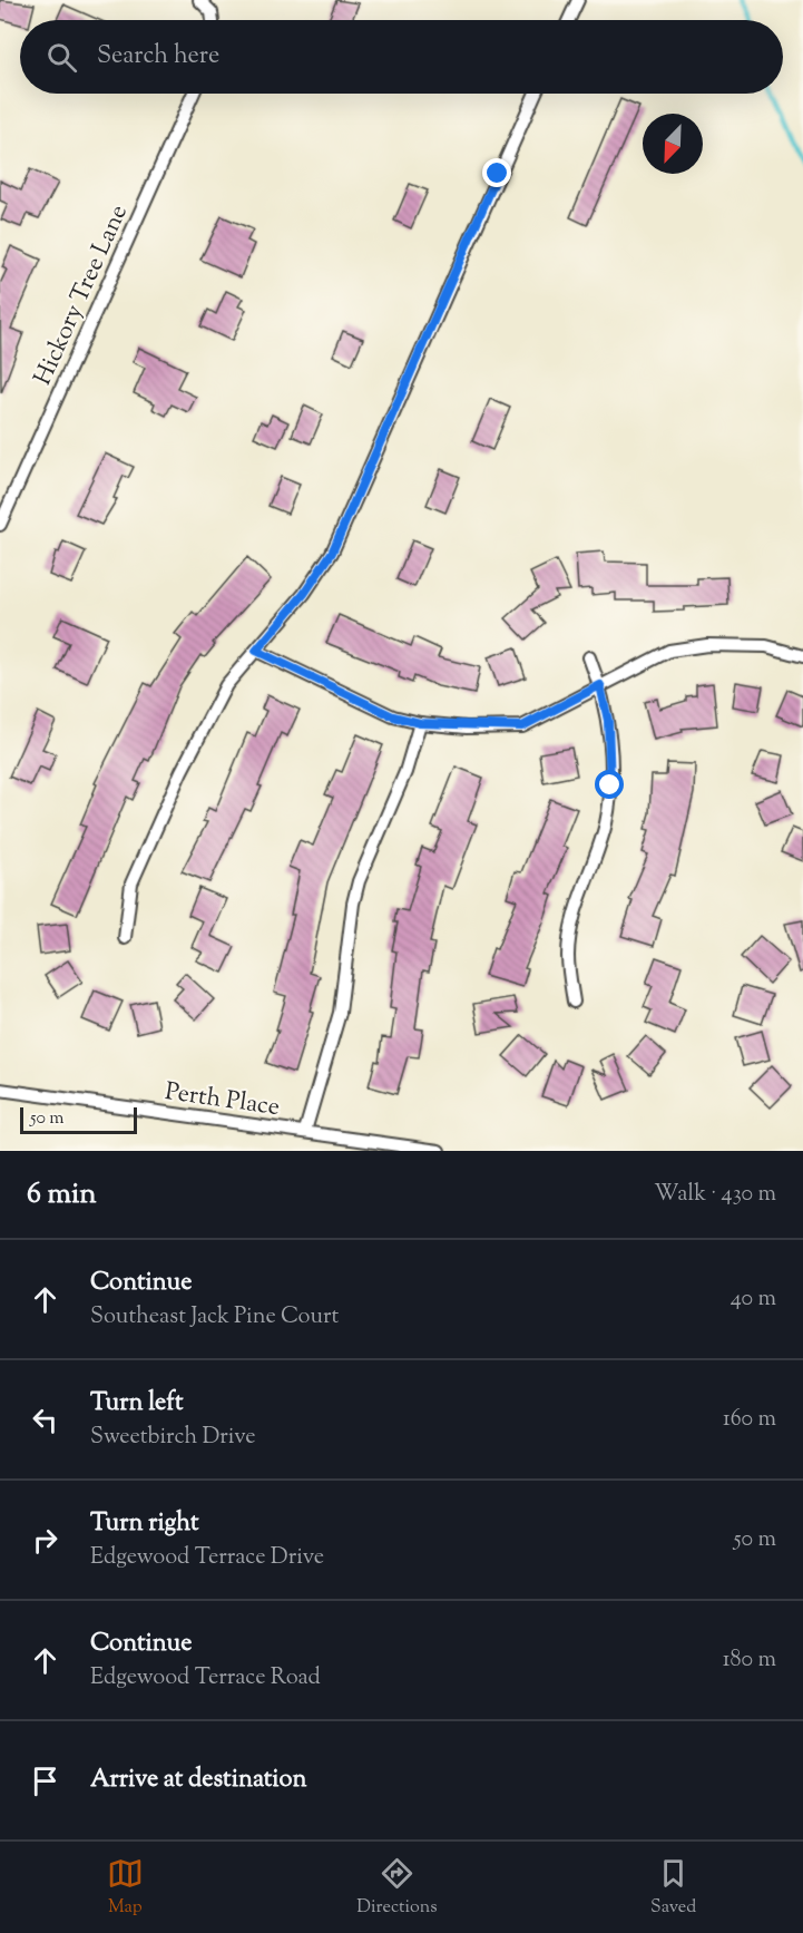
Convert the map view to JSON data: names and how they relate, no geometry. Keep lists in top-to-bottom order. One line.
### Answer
{"streets":{"street":["Hickory Tree Lane","Perth Place"]},"scale_bar":"50 m","north":"bottom left","page":{"search":"Search here","scale":"50 m","heading":["6 min","Walk · 430 m"],"list":[["Continue","Southeast Jack Pine Court","40 m"],["Turn left","Sweetbirch Drive","160 m"],["Turn right","Edgewood Terrace Drive","50 m"],["Continue","Edgewood Terrace Road","180 m"],"Arrive at destination"],"nav":["Map","Directions","Saved"]}}
